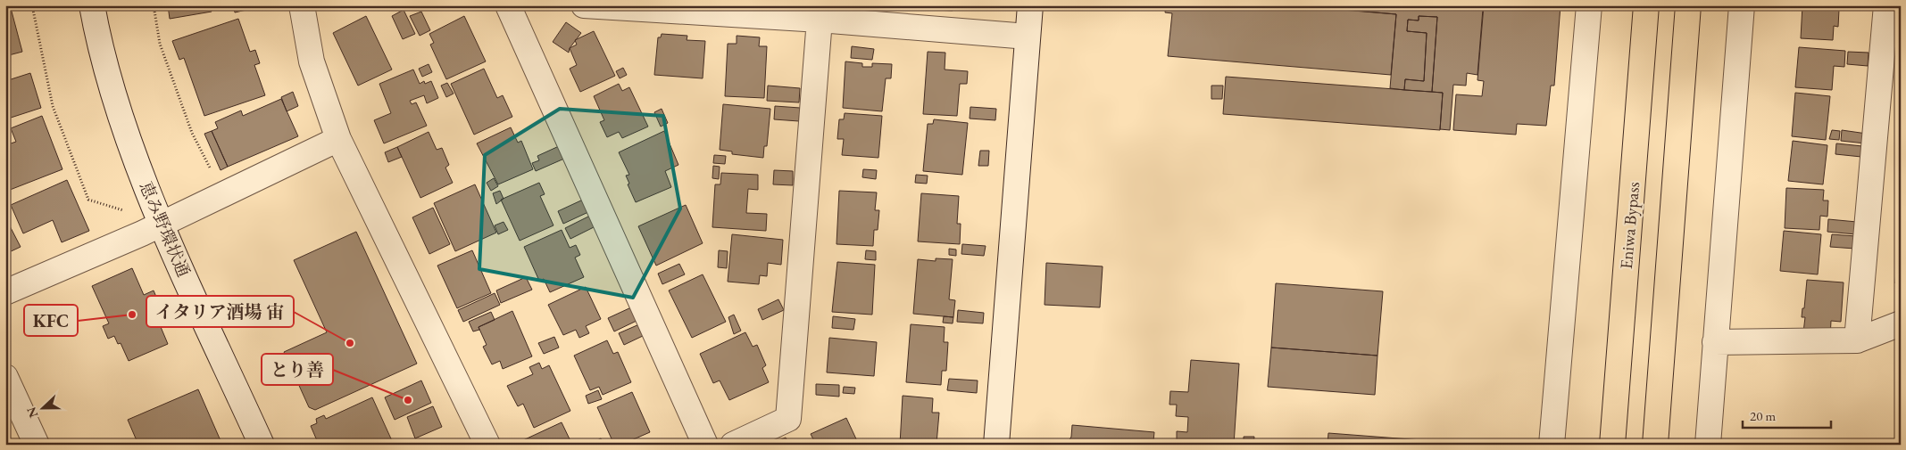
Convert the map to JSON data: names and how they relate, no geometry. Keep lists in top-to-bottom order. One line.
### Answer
{"streets":{"highway":["Eniwa Bypass"],"street":["恵み野環状通"]},"places":["KFC","イタリア酒場 宙","とり善"],"scale_bar":"20 m","north":"left"}
